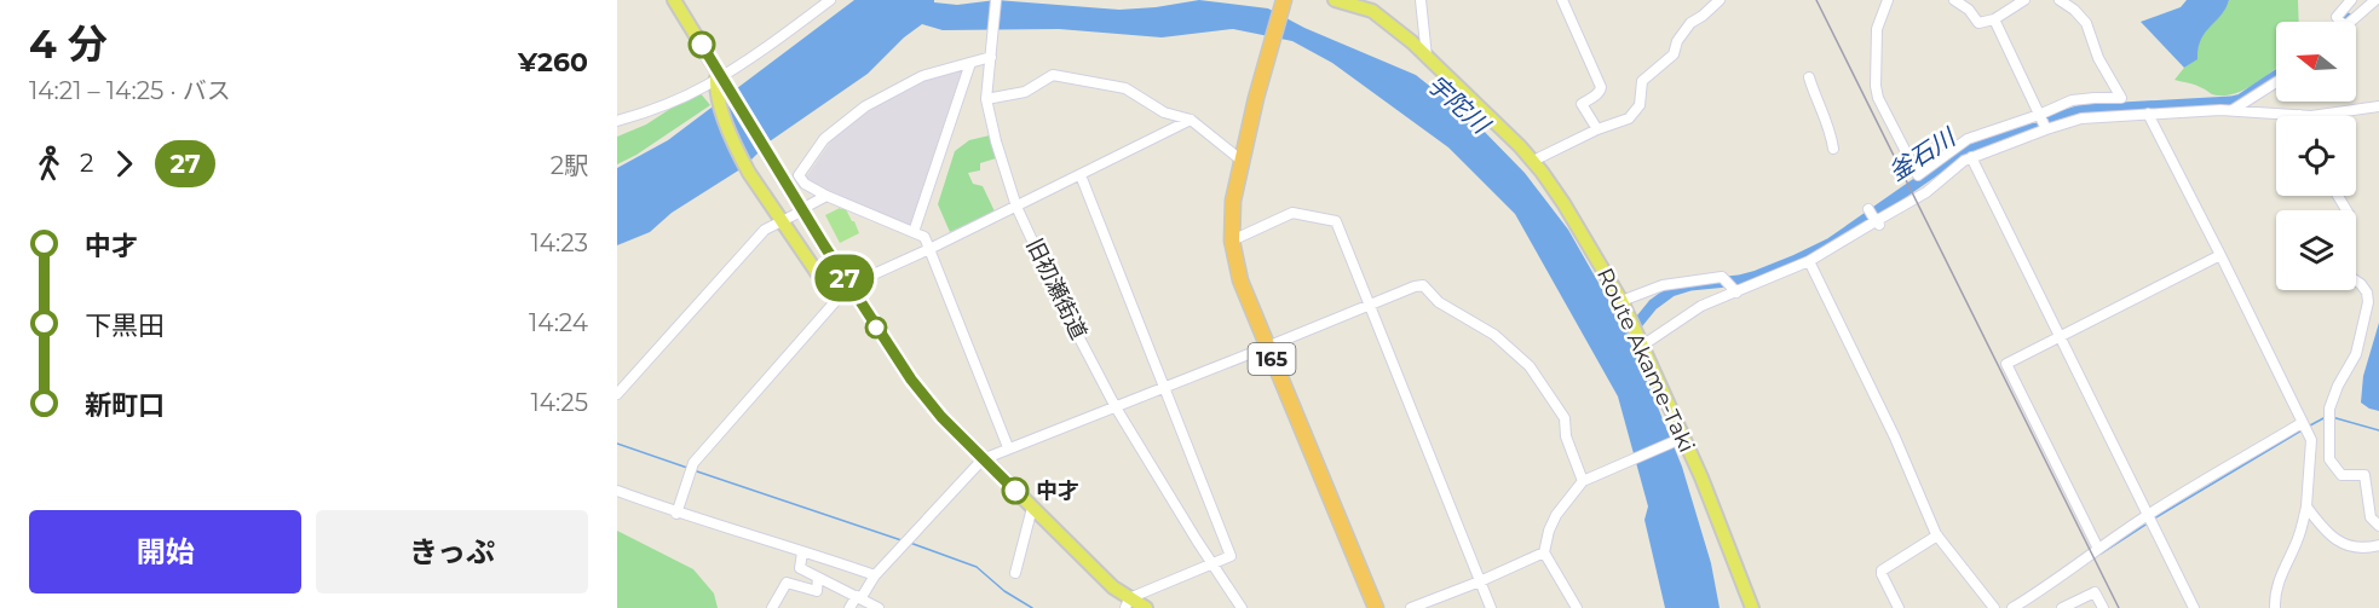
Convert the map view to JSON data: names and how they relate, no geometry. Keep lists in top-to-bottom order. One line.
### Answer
{"streets":{"highway":["165"],"main road":["Route Akame-Taki"],"street":["旧初瀬街道"]},"water":["宇陀川","釜石川"],"places":["中才"],"lines":["bus line 27"],"north":"left","page":{"heading":["4 分","14:21 – 14:25 · バス","¥260"],"on_map":"27","legs":["2","27","2駅"],"list":[{"name":"中才","value":"14:23"},{"name":"下黒田","value":"14:24"},{"name":"新町口","value":"14:25"}],"buttons":["開始","きっぷ"]}}
